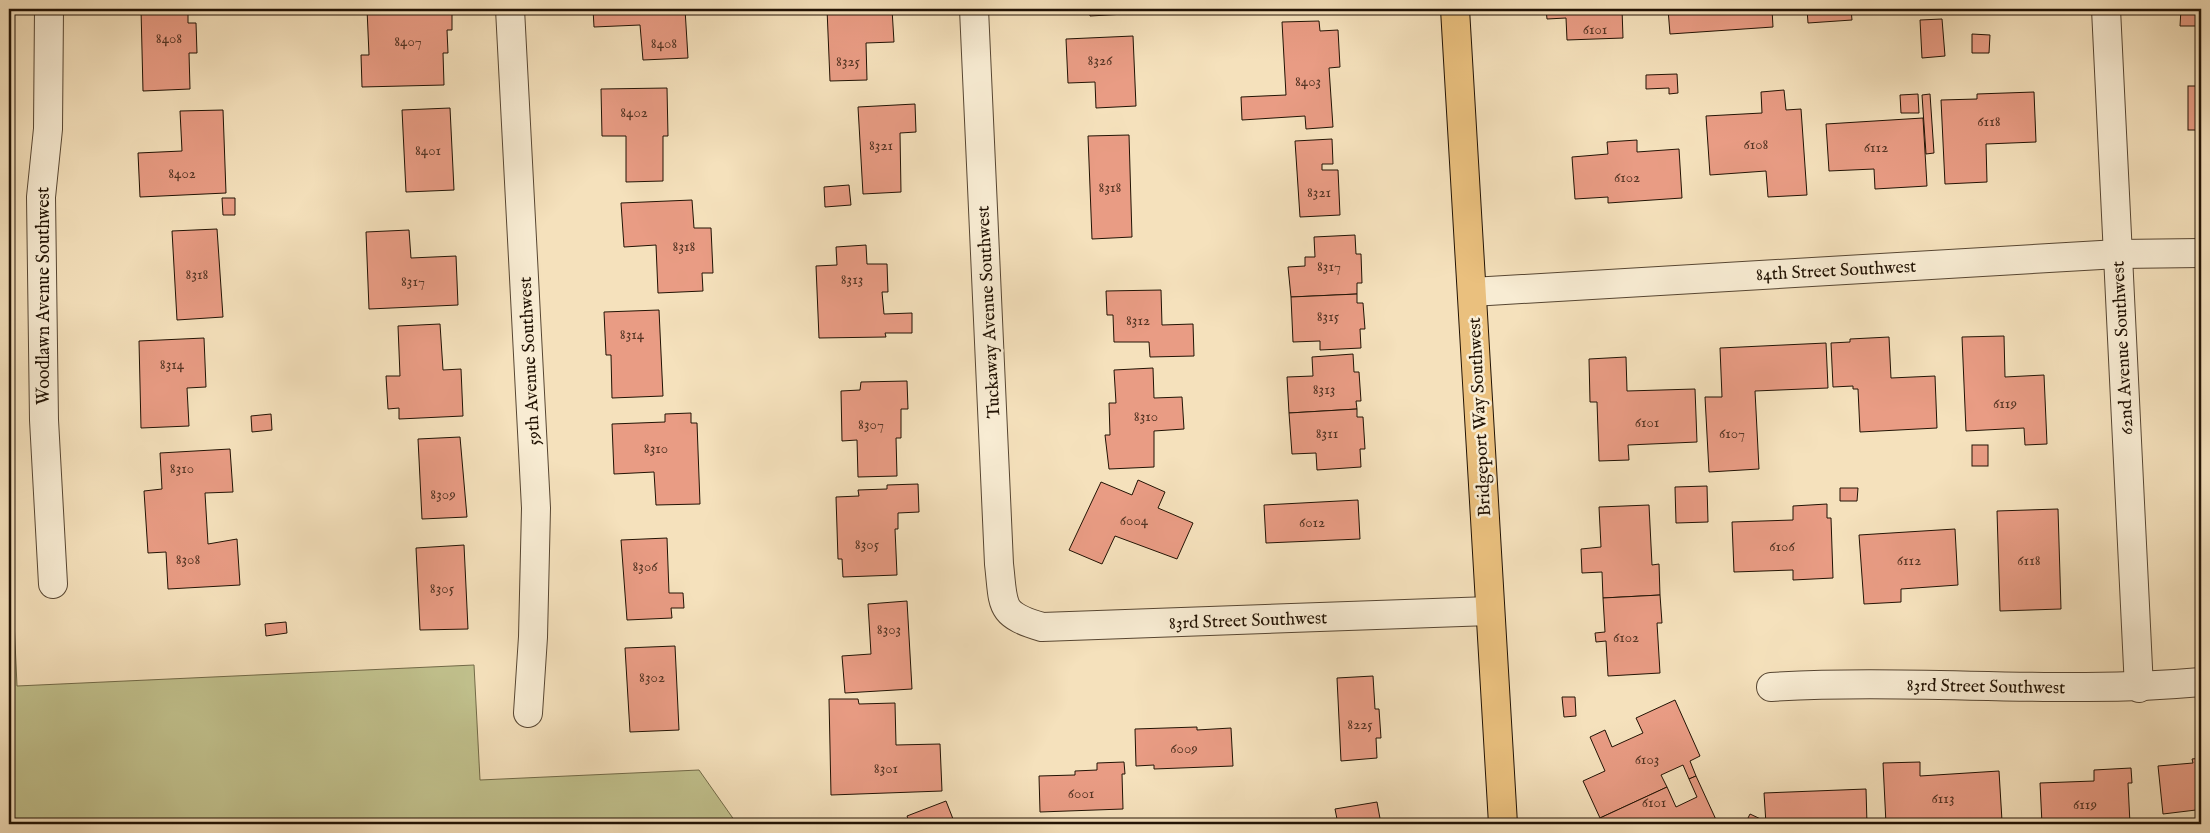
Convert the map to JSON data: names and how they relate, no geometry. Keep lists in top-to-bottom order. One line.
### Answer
{"streets":{"main road":["Bridgeport Way Southwest"],"street":["84th Street Southwest","Woodlawn Avenue Southwest","Tuckaway Avenue Southwest","62nd Avenue Southwest","59th Avenue Southwest","83rd Street Southwest"]},"crossings":[["84th Street Southwest","62nd Avenue Southwest"],["84th Street Southwest","Bridgeport Way Southwest"],["Tuckaway Avenue Southwest","83rd Street Southwest"],["62nd Avenue Southwest","83rd Street Southwest"],["Bridgeport Way Southwest","83rd Street Southwest"]],"house_numbers":["6101","8408","8407","8408","8326","8325","8403","8402","6118","6108","8321","6112","8401","8402","6102","8318","8321","8318","8317","8318","8313","8317","8315","8312","8314","8314","8313","6119","8310","6101","8307","8311","6107","8310","8310","8309","6004","6012","8305","6106","8308","6112","6118","8306","8305","8303","6102","8302","8225","6009","6103","8301","6001","6113","6101","6119"]}
